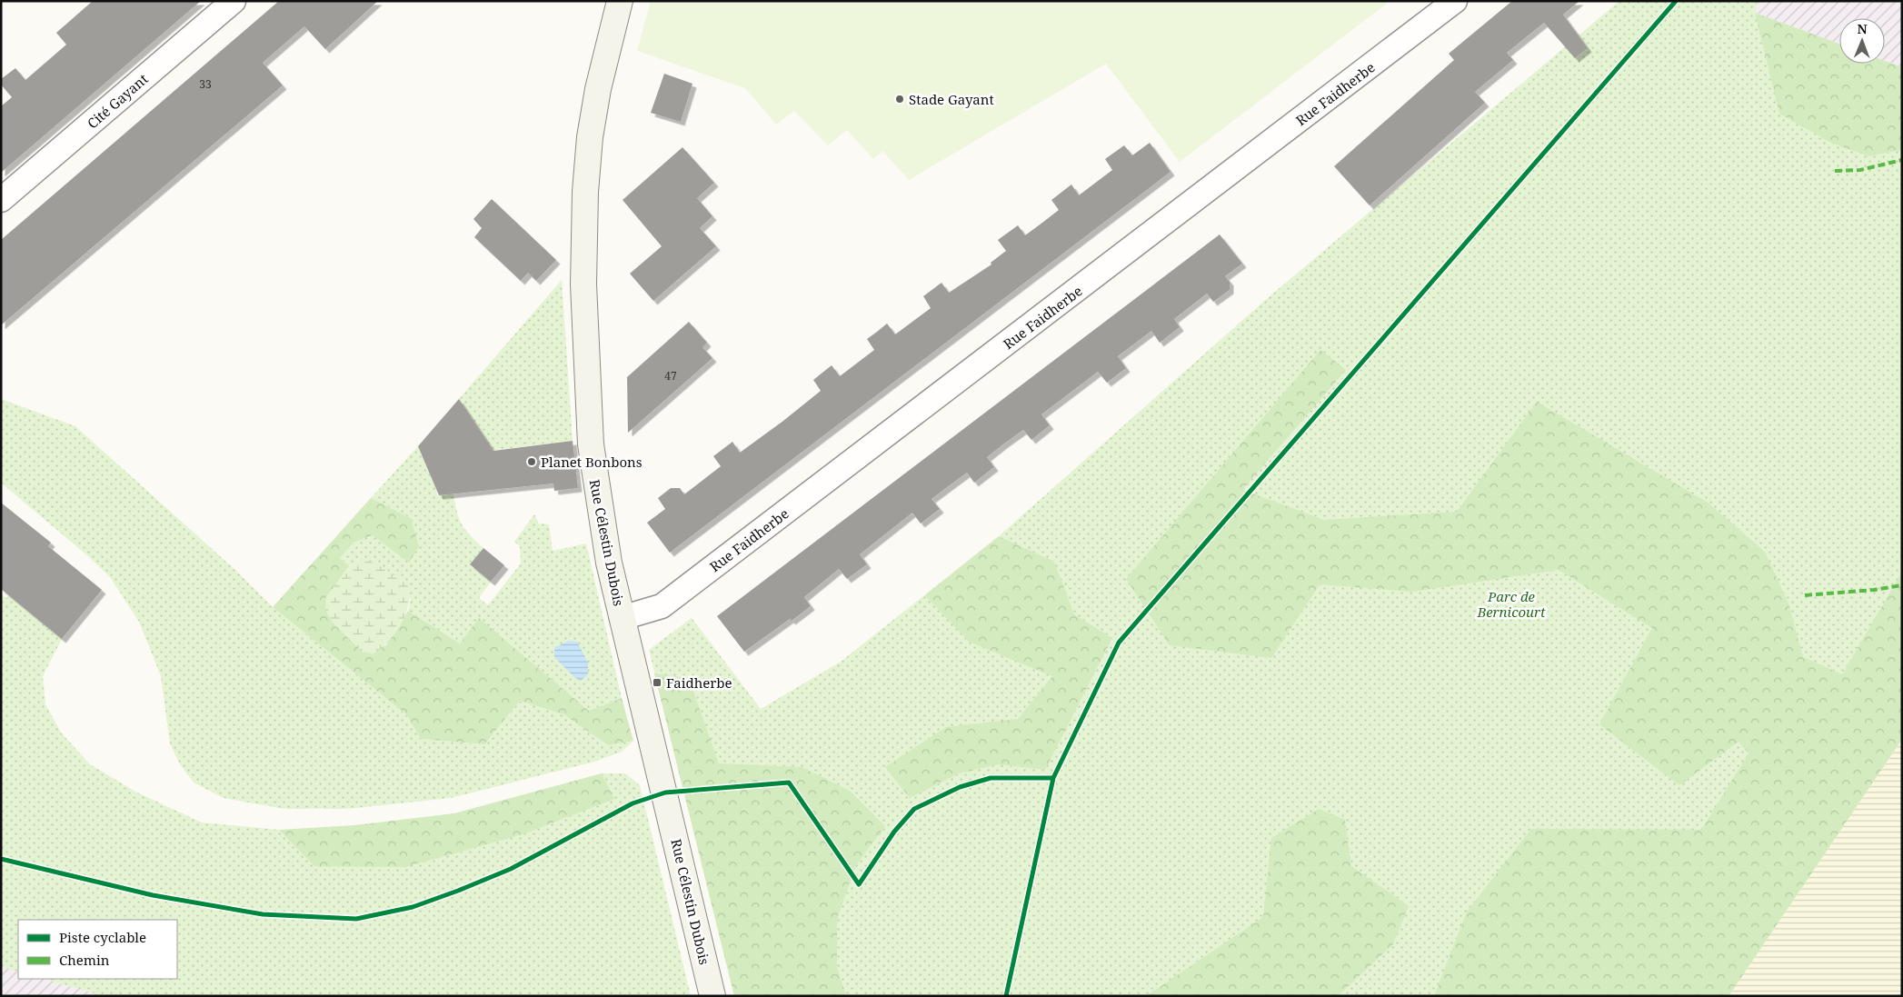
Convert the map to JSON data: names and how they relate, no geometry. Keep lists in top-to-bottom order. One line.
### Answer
{"streets":{"street":["Rue Faidherbe","Cité Gayant","Rue Célestin Dubois"]},"crossings":[["Rue Faidherbe","Rue Célestin Dubois"]],"parks":["Parc de Bernicourt"],"places":{"other":["Stade Gayant","Planet Bonbons"],"transit":["Faidherbe"]},"house_numbers":["33","47"],"legend":["Piste cyclable","Chemin"],"north":"top"}
